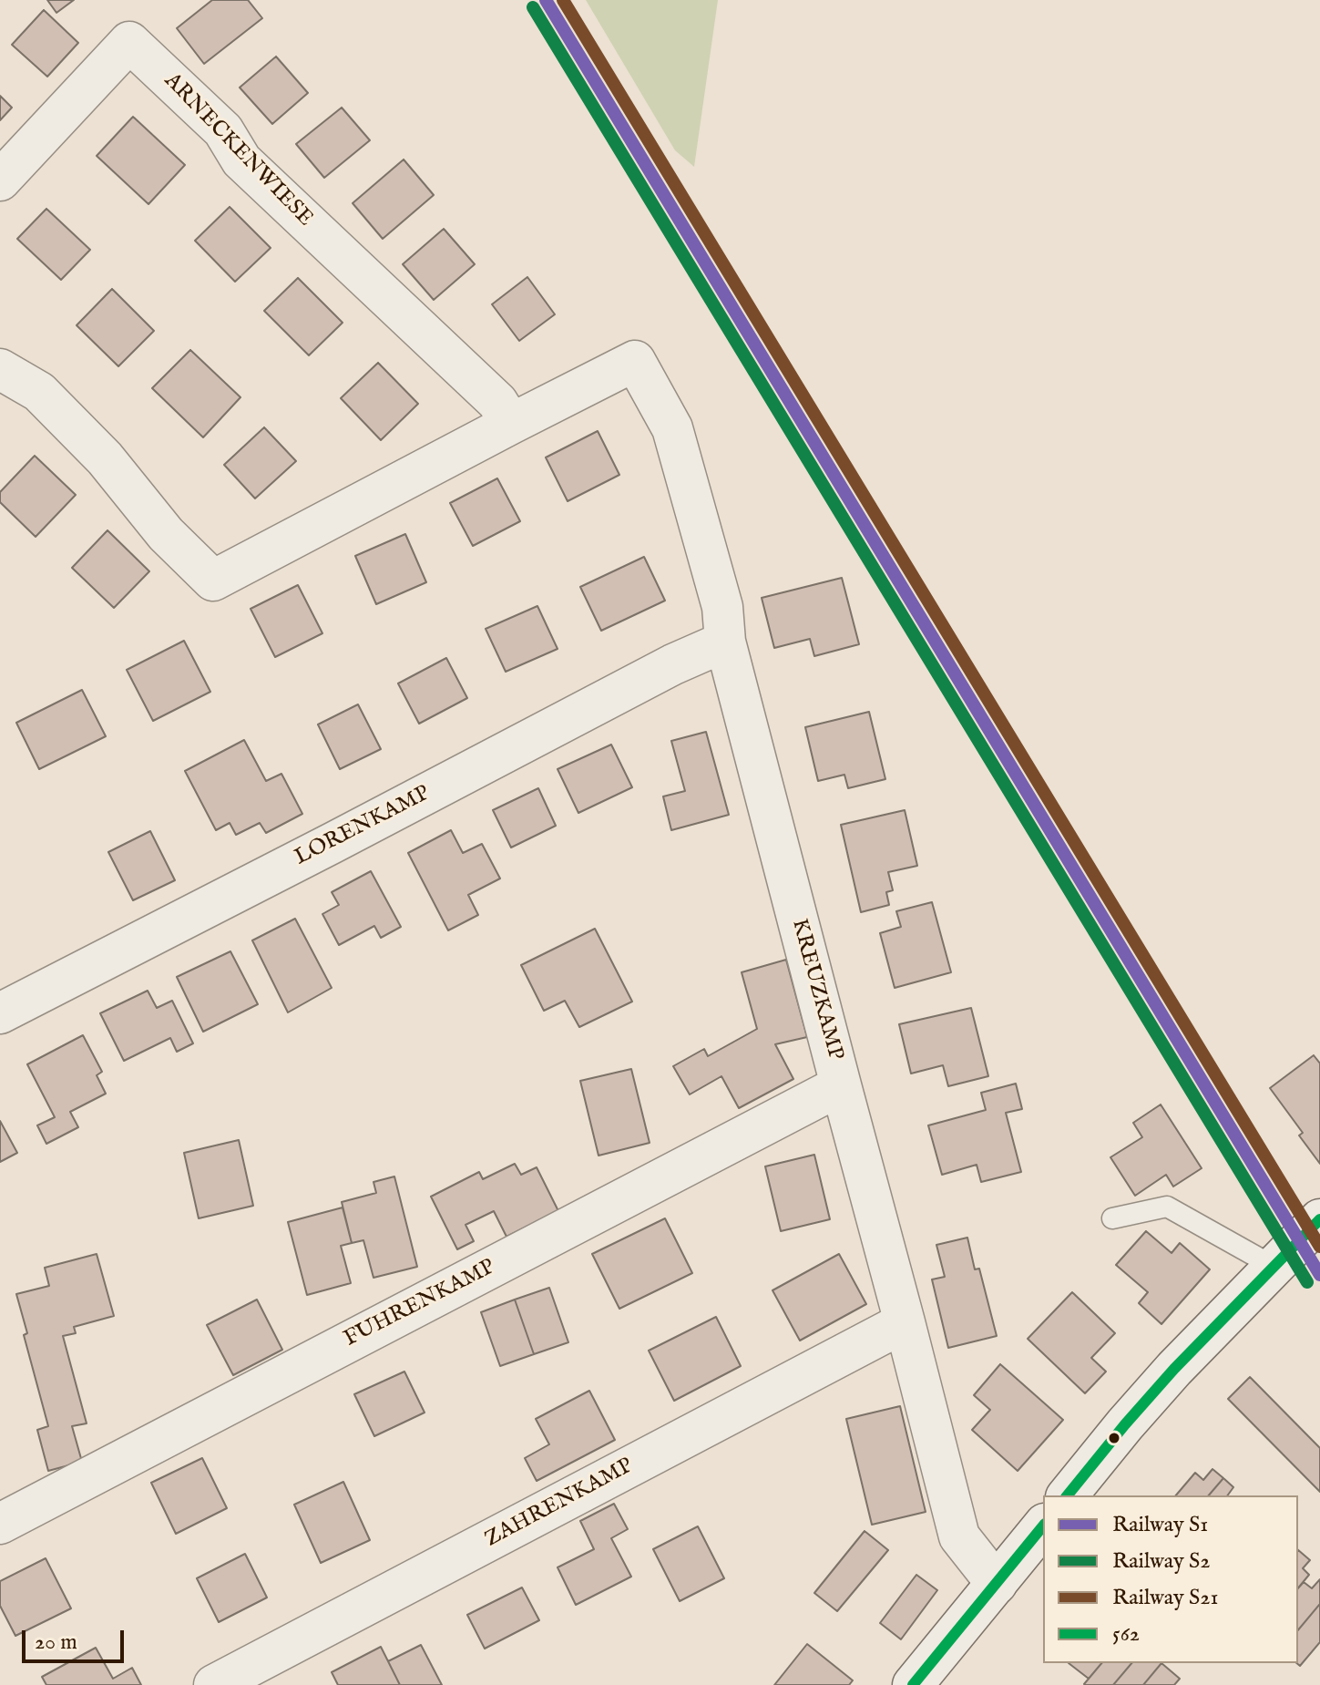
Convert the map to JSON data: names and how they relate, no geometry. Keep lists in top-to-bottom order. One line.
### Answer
{"streets":{"street":["ARNECKENWIESE","LORENKAMP","KREUZKAMP","FUHRENKAMP","ZAHRENKAMP"]},"crossings":[["ARNECKENWIESE","KREUZKAMP"],["LORENKAMP","KREUZKAMP"],["KREUZKAMP","FUHRENKAMP"],["KREUZKAMP","ZAHRENKAMP"]],"lines":["rail line S1","rail line S21","rail line S2","transit line 562"],"legend":["Railway S1","Railway S2","Railway S21","562"],"scale_bar":"20 m"}
